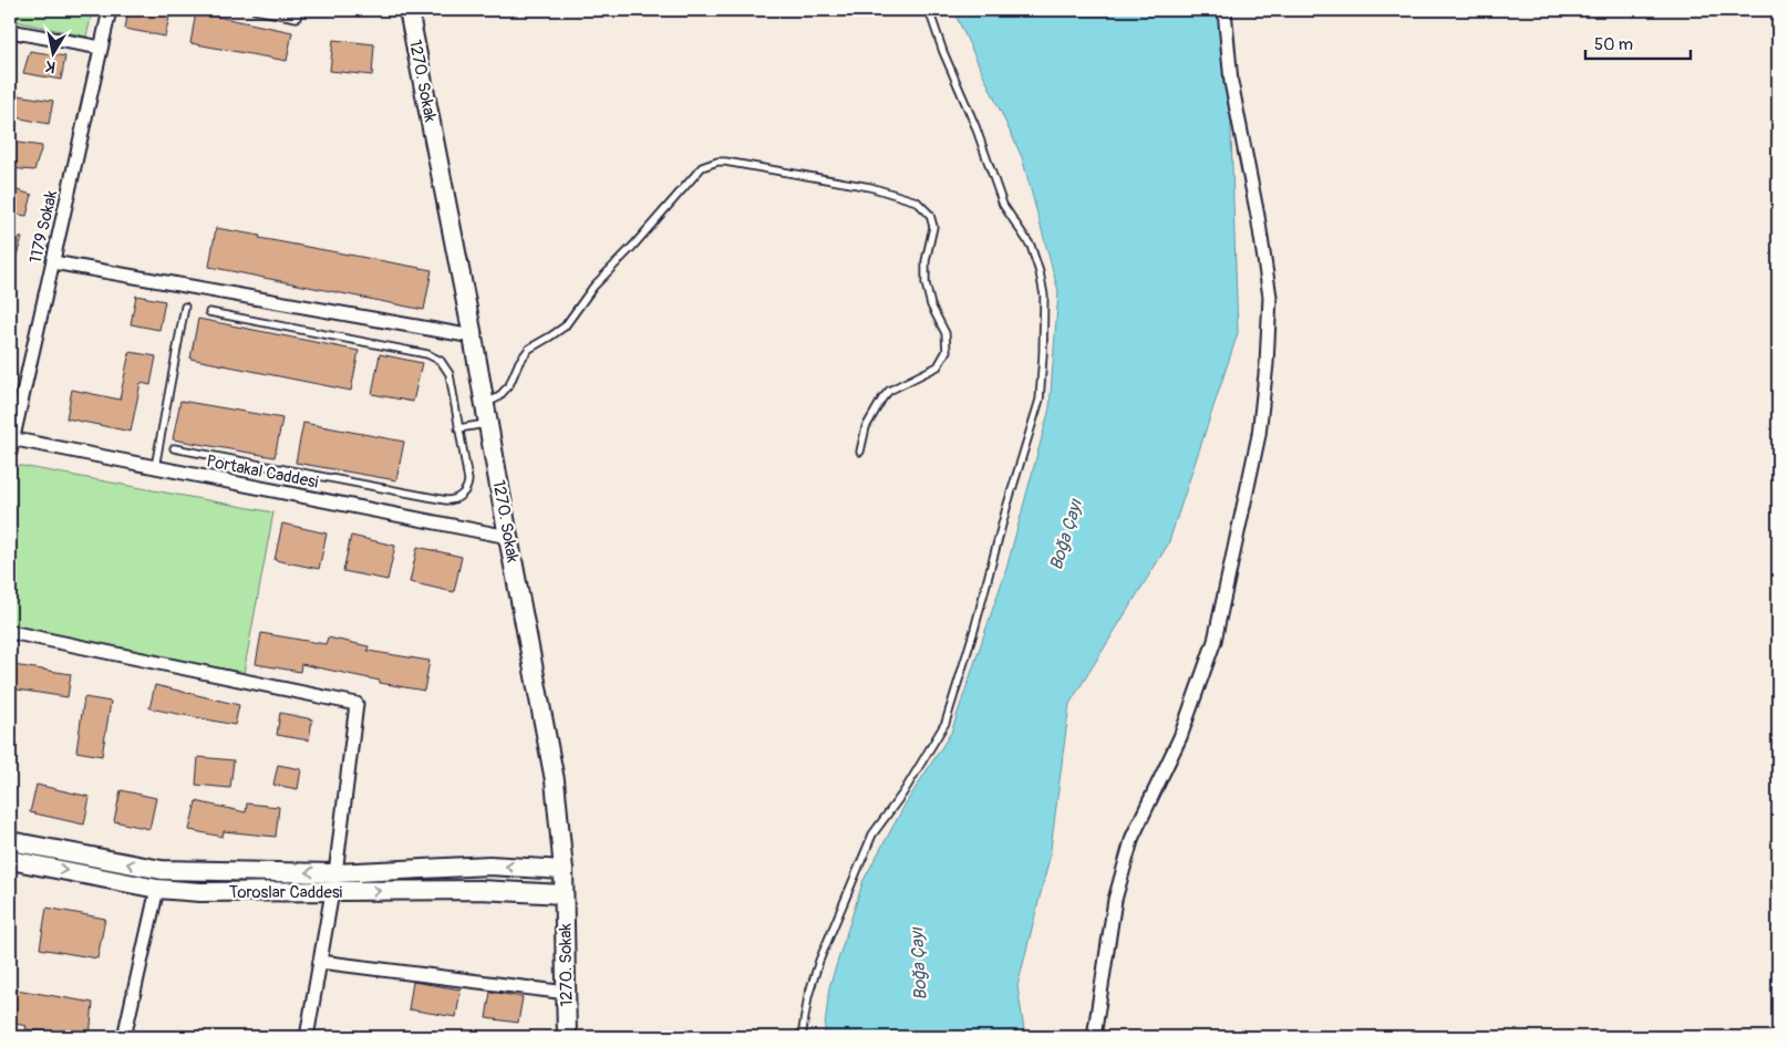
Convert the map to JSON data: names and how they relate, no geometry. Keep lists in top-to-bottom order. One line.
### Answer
{"streets":{"street":["1270. Sokak","1179 Sokak","Portakal Caddesi","Toroslar Caddesi"]},"crossings":[["1270. Sokak","Portakal Caddesi"],["1270. Sokak","Toroslar Caddesi"],["1179 Sokak","Portakal Caddesi"]],"water":["Boğa Çayı"],"scale_bar":"50 m","north":"bottom"}
